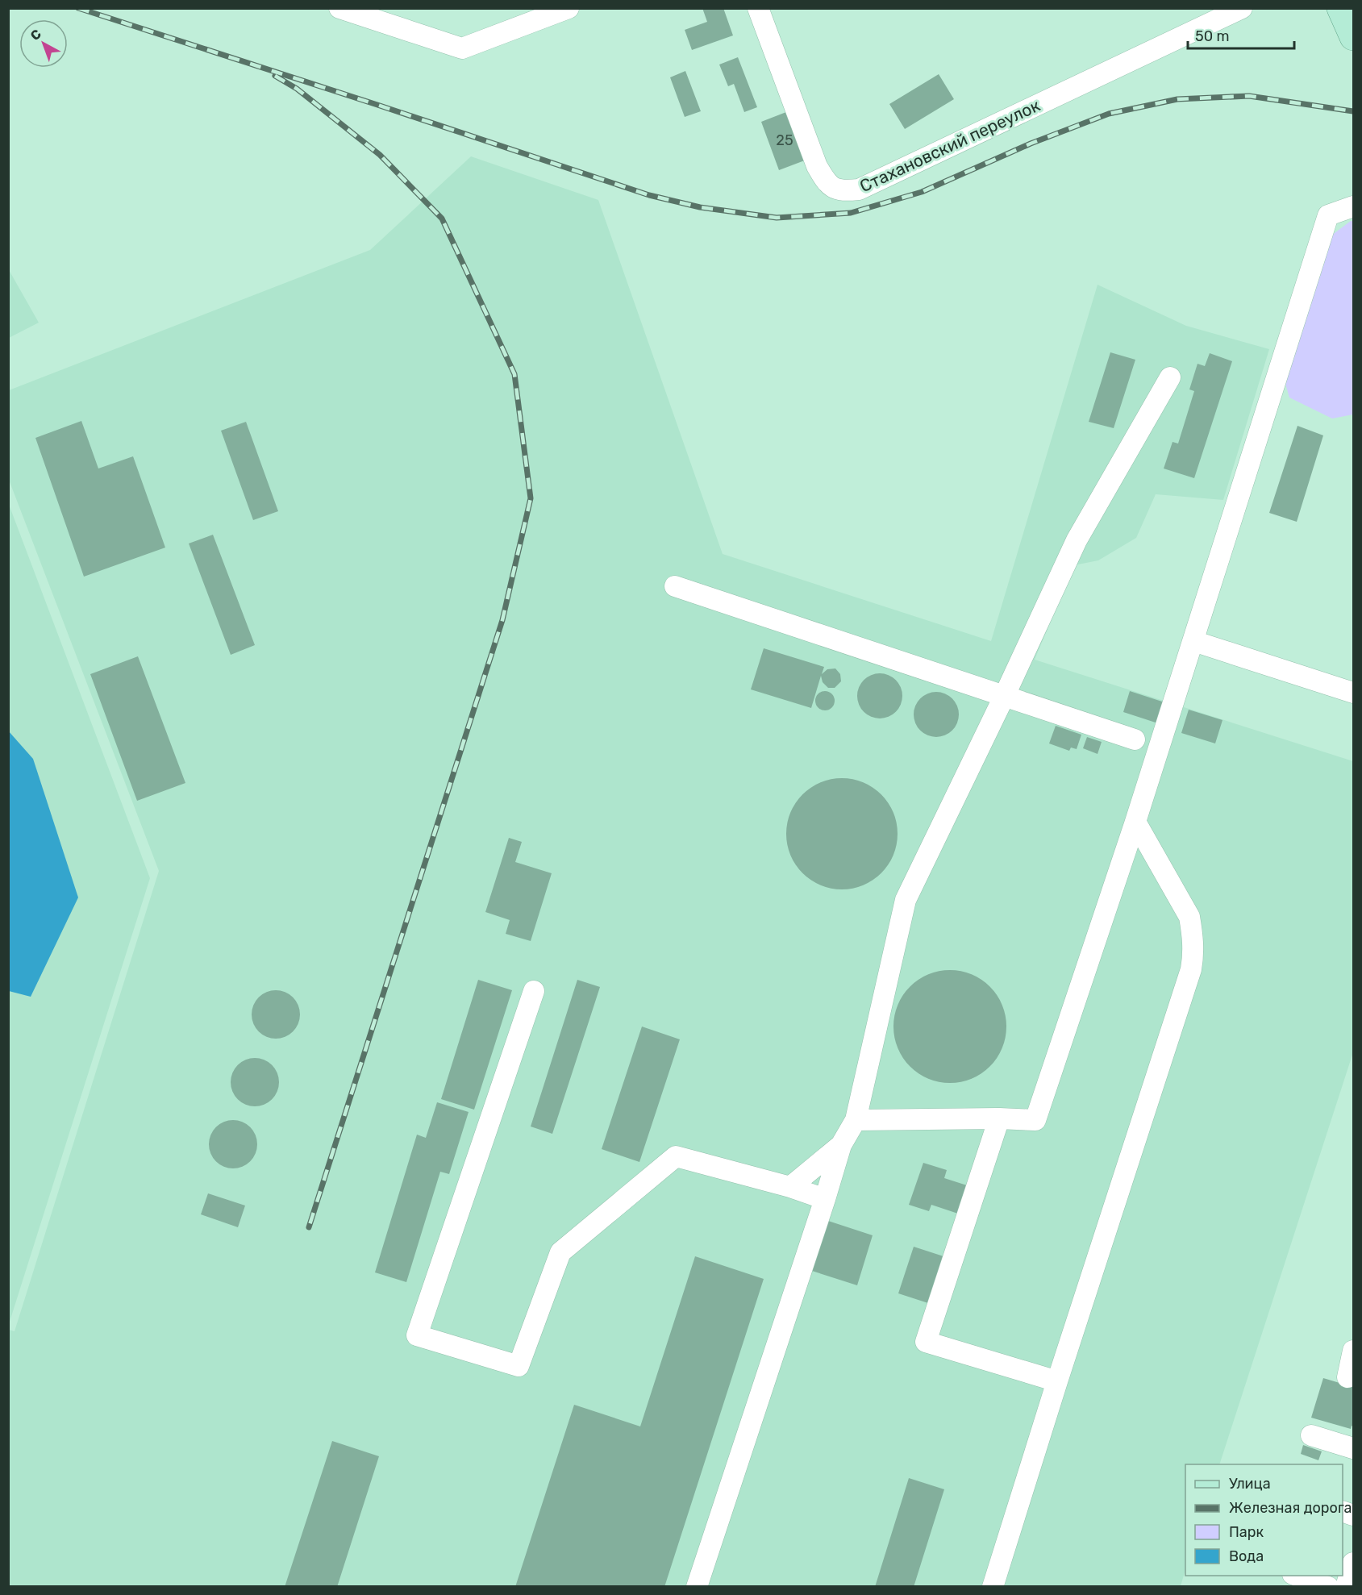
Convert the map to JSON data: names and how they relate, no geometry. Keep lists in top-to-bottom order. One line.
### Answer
{"streets":{"street":["Стахановский переулок"]},"house_numbers":["25"],"legend":["Улица","Железная дорога","Парк","Вода"],"scale_bar":"50 m","north":"top left"}
